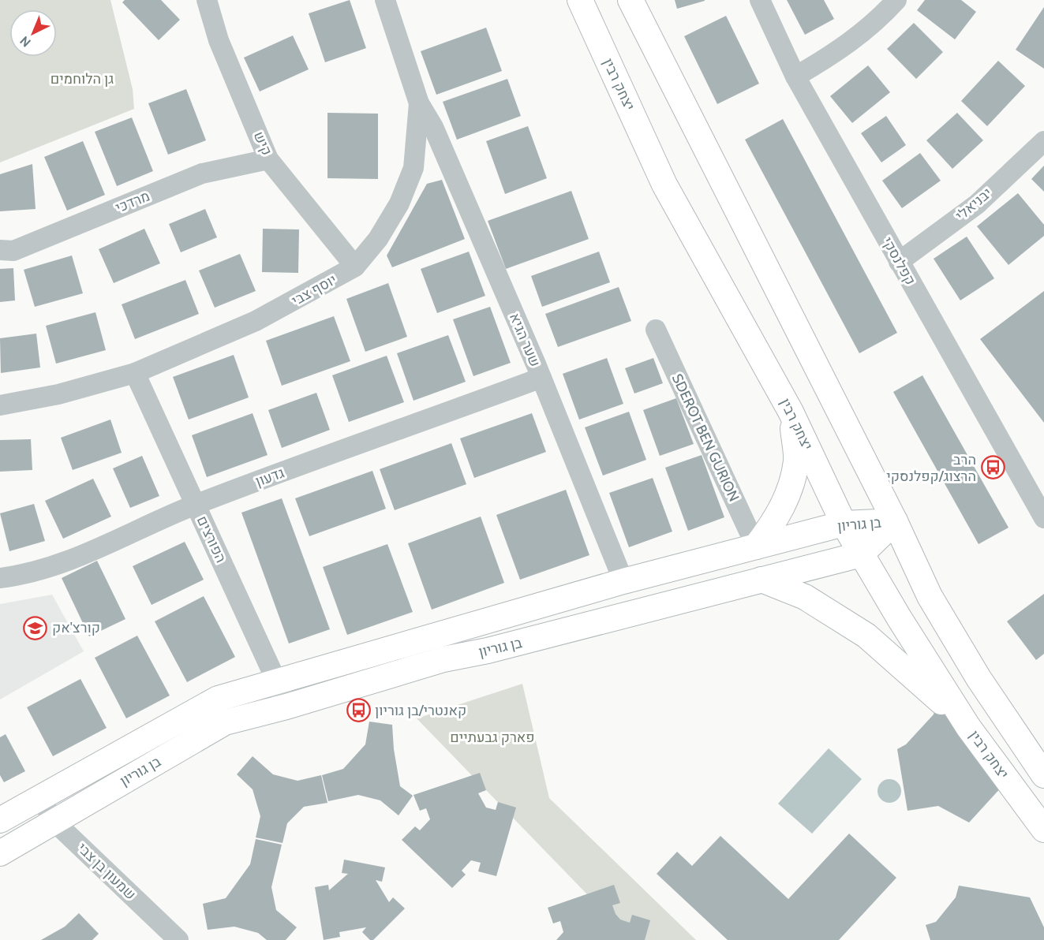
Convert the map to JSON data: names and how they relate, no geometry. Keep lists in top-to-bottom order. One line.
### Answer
{"streets":{"main road":["יצחק רבין","בן גוריון"],"street":["קיש","מרדכי","יבניאלי","קפלנסקי","יוסף צבי","שער הגיא","SDEROT BEN GURION","גדעון","הפורצים","שמעון בן צבי"]},"crossings":[["יצחק רבין","בן גוריון"],["קיש","מרדכי"],["קיש","יוסף צבי"],["יבניאלי","קפלנסקי"],["יוסף צבי","שער הגיא"],["יוסף צבי","הפורצים"],["שער הגיא","גדעון"],["שער הגיא","בן גוריון"],["SDEROT BEN GURION","בן גוריון"],["גדעון","הפורצים"],["בן גוריון","הפורצים"],["בן גוריון","שמעון בן צבי"]],"parks":["גן הלוחמים","פארק גבעתיים"],"places":{"bus stop":["הרב הרצוג/קפלנסקי","קאנטרי/בן גוריון"],"school or university":["קורצ'אק"]},"north":"bottom left"}
